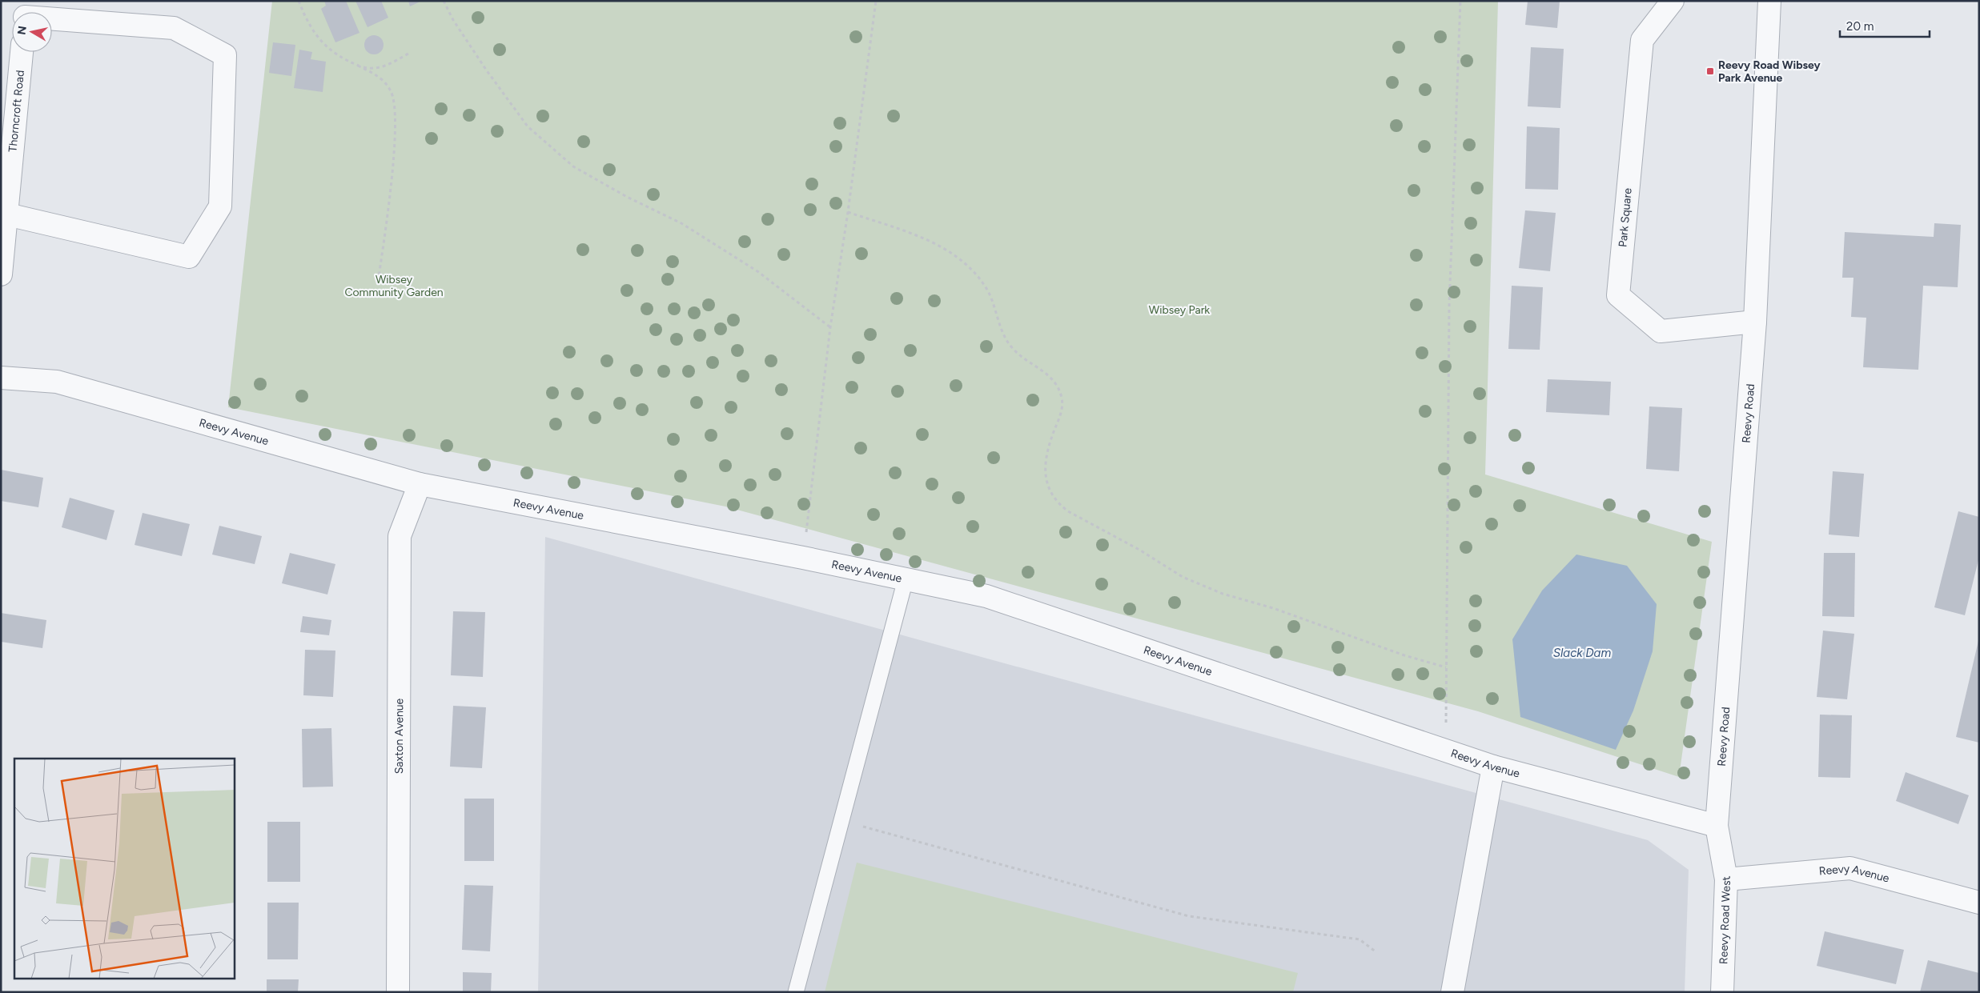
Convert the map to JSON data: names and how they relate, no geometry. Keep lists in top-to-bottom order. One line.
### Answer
{"streets":{"street":["Thorncroft Road","Park Square","Reevy Road","Reevy Avenue","Saxton Avenue","Reevy Road West"]},"crossings":[["Park Square","Reevy Road"],["Reevy Road","Reevy Avenue"],["Reevy Road","Reevy Road West"],["Reevy Avenue","Saxton Avenue"],["Reevy Avenue","Reevy Road West"]],"water":["Slack Dam"],"parks":["Wibsey Community Garden","Wibsey Park"],"places":{"transit":["Reevy Road Wibsey Park Avenue"]},"scale_bar":"20 m","north":"left"}
